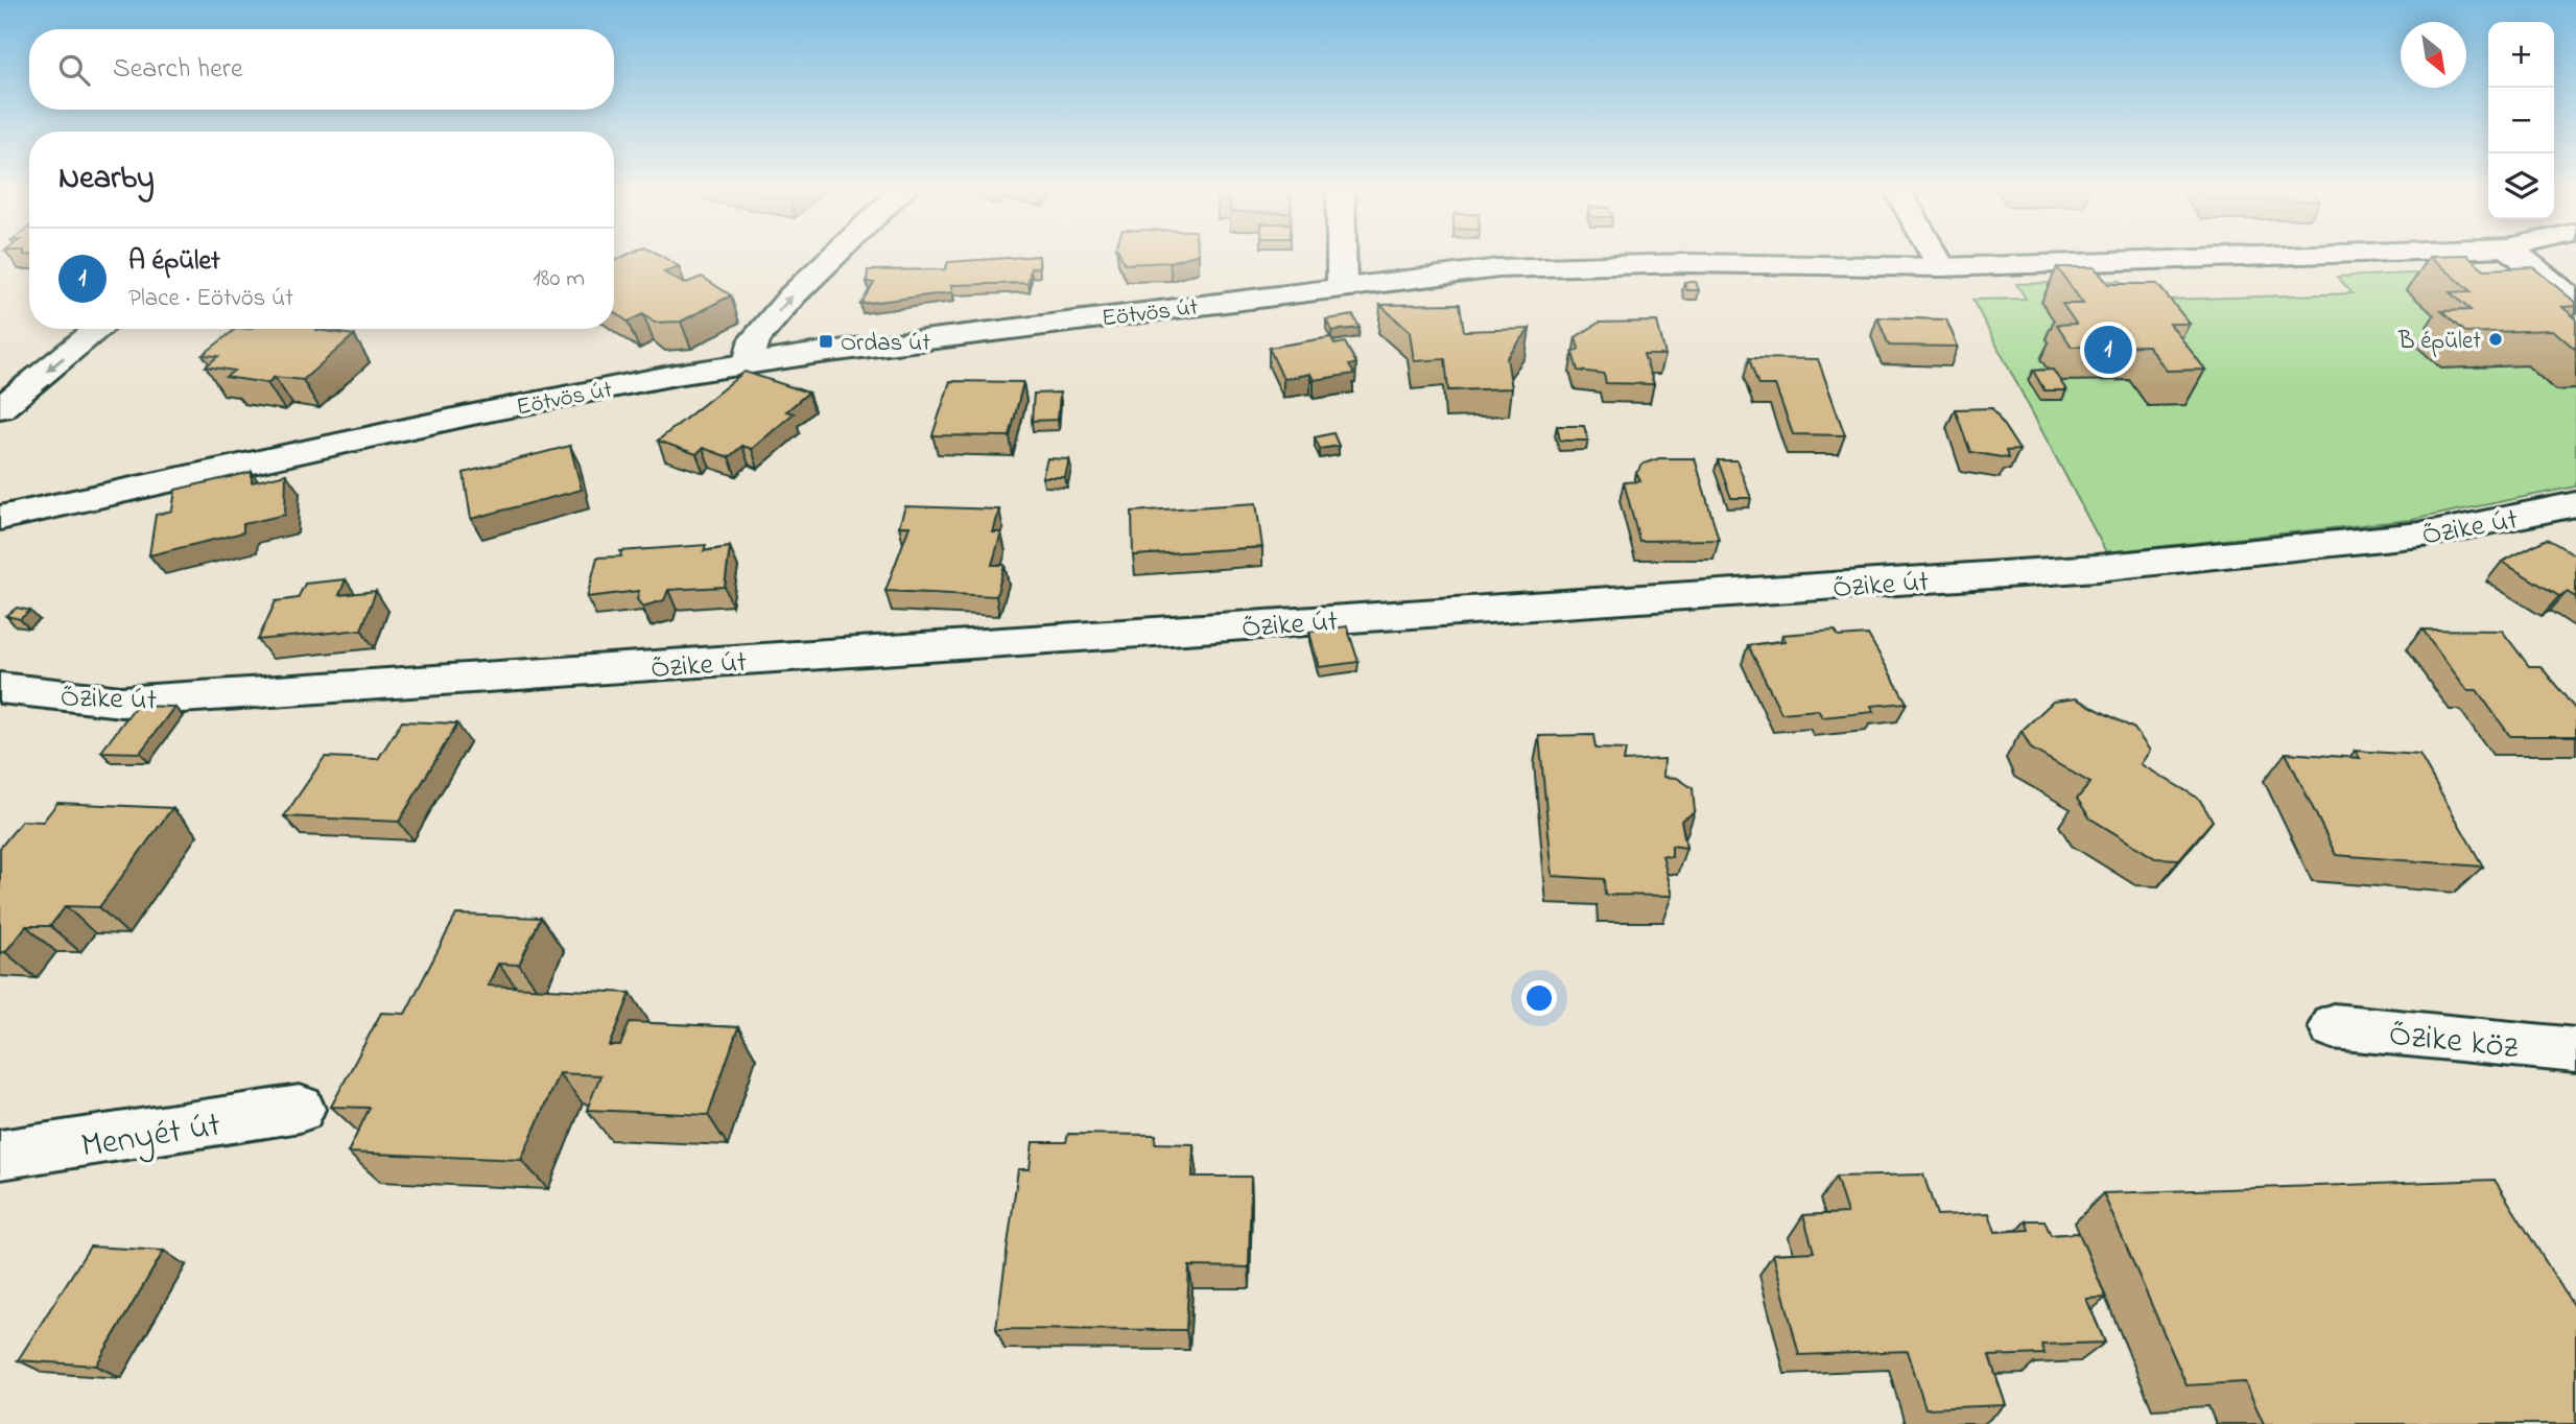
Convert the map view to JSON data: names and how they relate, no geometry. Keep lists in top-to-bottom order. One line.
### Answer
{"streets":{"street":["Eötvös út","Őzike út","Őzike köz","Menyét út"]},"places":{"other":["B épület"],"transit":["Ordas út"]},"north":"bottom right","page":{"map_buttons":["+","−"],"search":"Search here","heading":"Nearby","list":[{"mark":"1","name":"A épület","note":"Place · Eötvös út","value":"180 m"}],"pins":"1"}}
